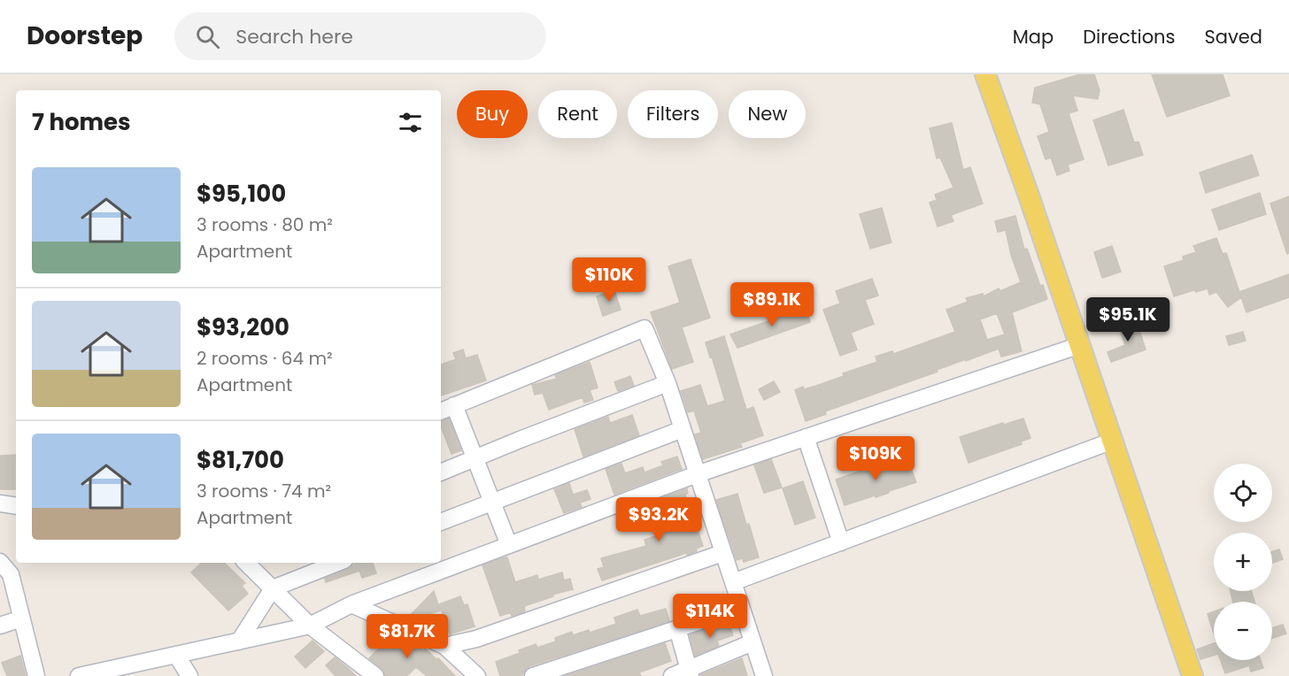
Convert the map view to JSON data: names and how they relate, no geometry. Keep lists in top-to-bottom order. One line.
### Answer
{"page":{"header":"Doorstep","search":"Search here","nav":["Map","Directions","Saved"],"chip":["Buy","Rent","Filters","New"],"heading":"7 homes","list":[{"name":"$95,100","note":"3 rooms · 80 m² · Apartment"},{"name":"$93,200","note":"2 rooms · 64 m² · Apartment"},{"name":"$81,700","note":"3 rooms · 74 m² · Apartment"}],"price":["$110K","$89.1K","$95.1K","$109K","$93.2K","$114K","$81.7K"],"map_buttons":["+","−"]}}
